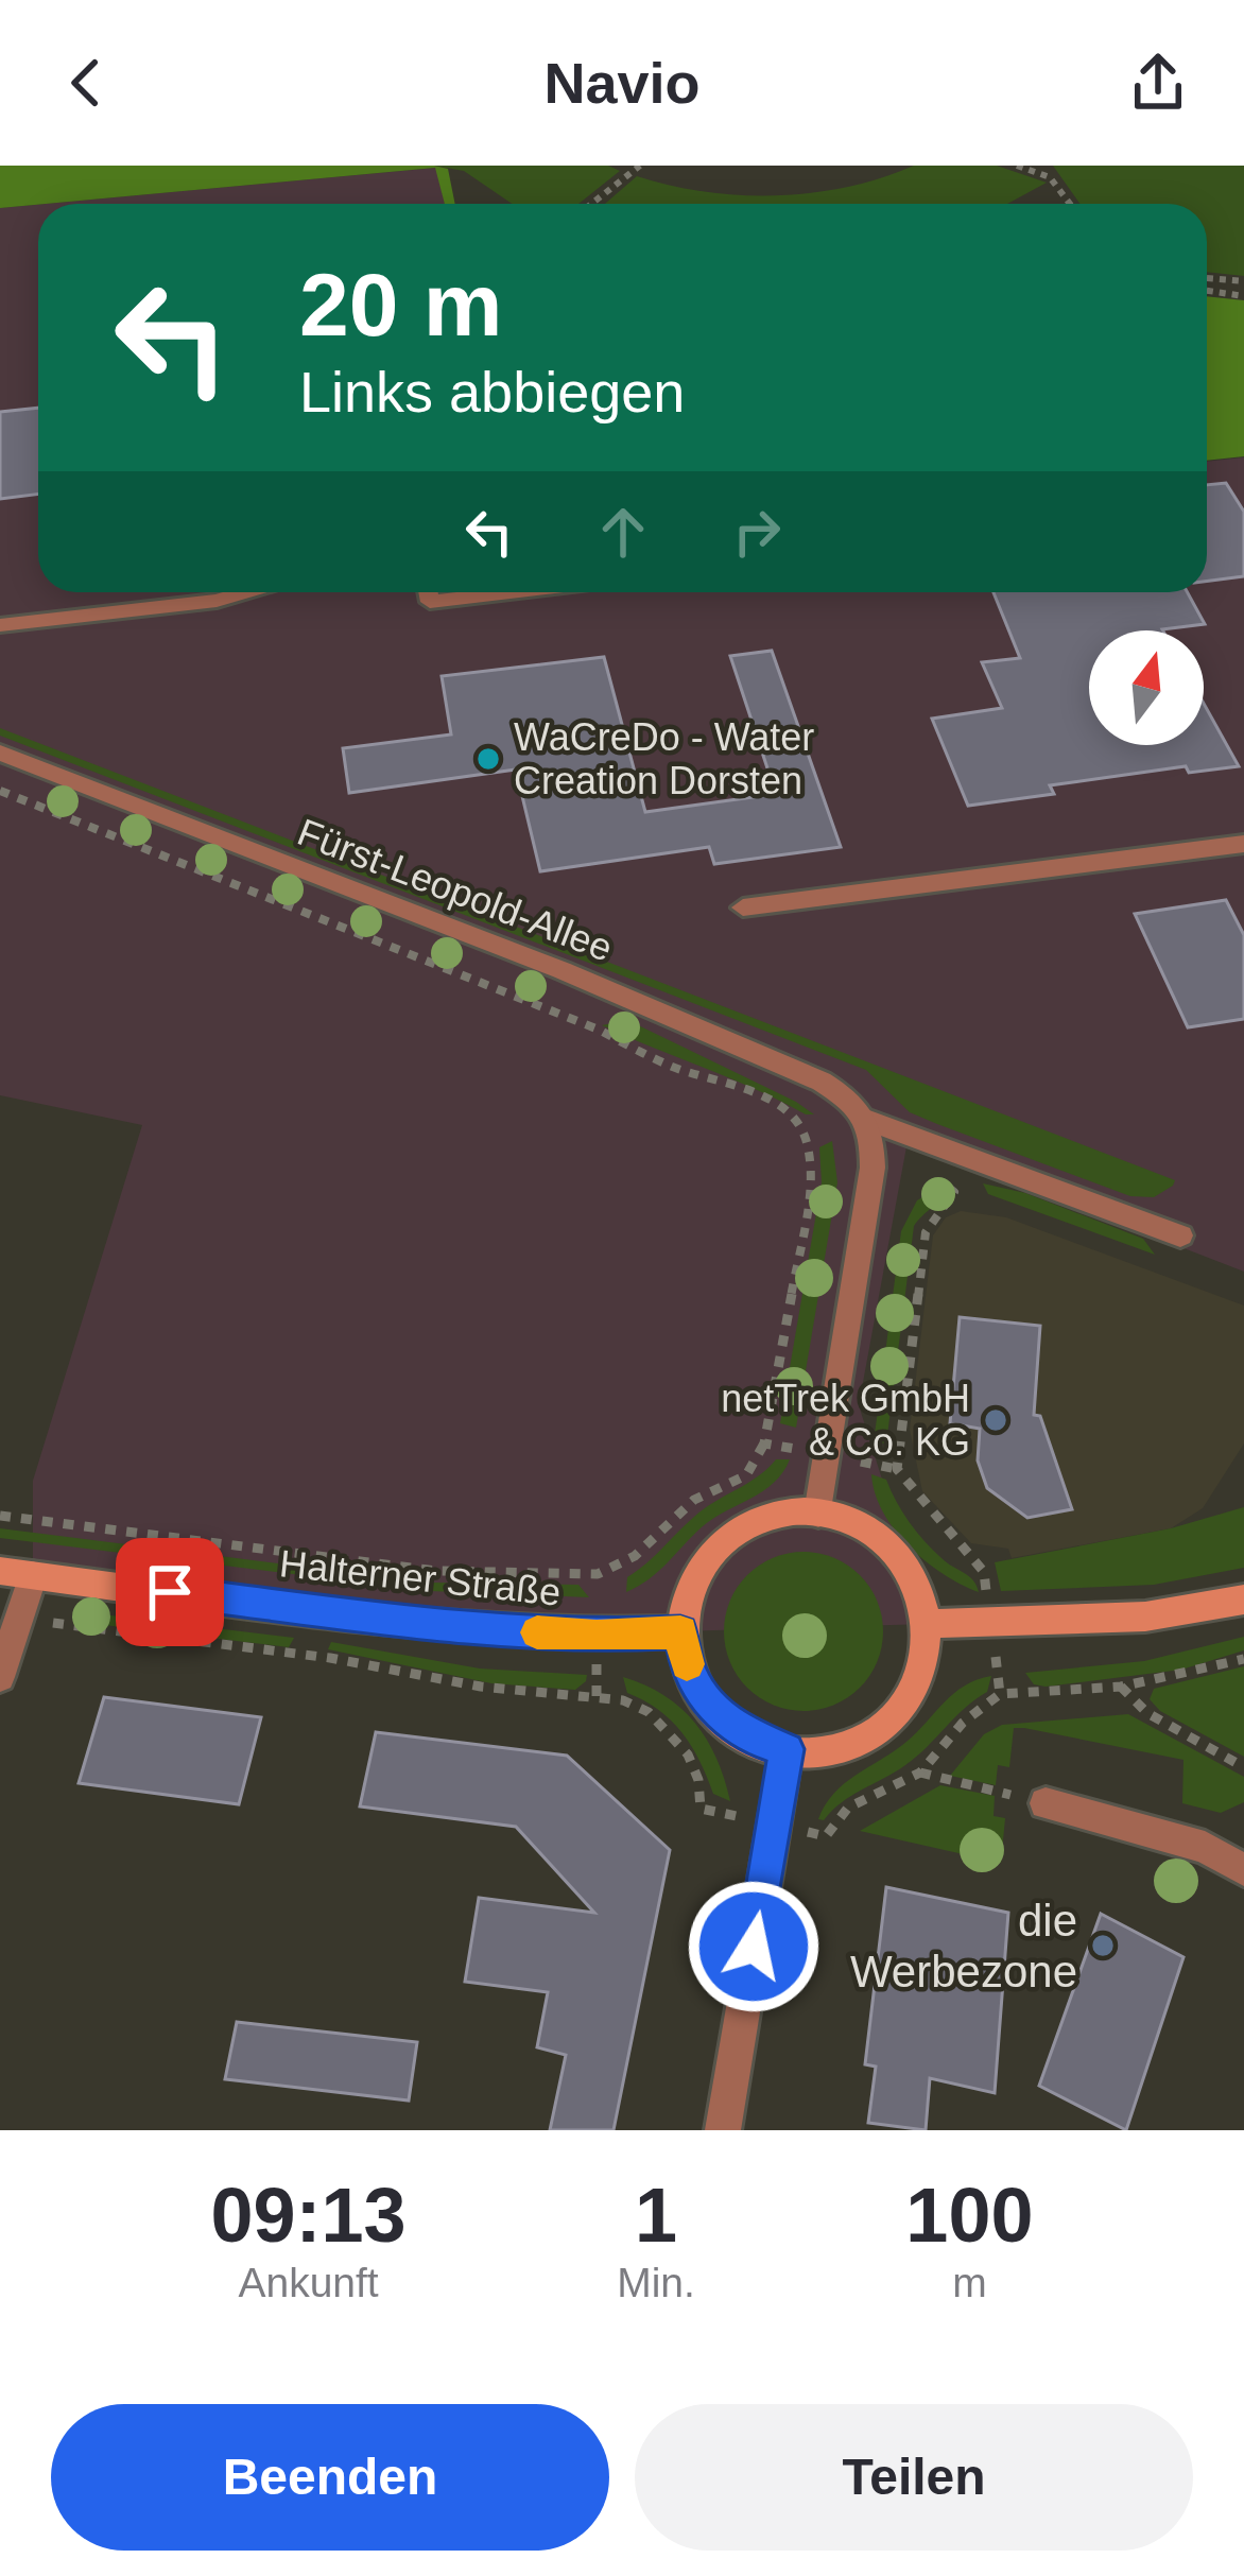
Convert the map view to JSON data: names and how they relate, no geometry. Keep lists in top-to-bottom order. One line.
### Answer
{"streets":{"main road":["Halterner Straße"],"street":["Fürst-Leopold-Allee"]},"places":["WaCreDo - Water Creation Dorsten","netTrek GmbH & Co. KG","die Werbezone"],"north":"top","page":{"header":"Navio","turn":["20 m","Links abbiegen"],"eta":["09:13","Ankunft","1","Min.","100","m"],"buttons":["Beenden","Teilen"]}}
